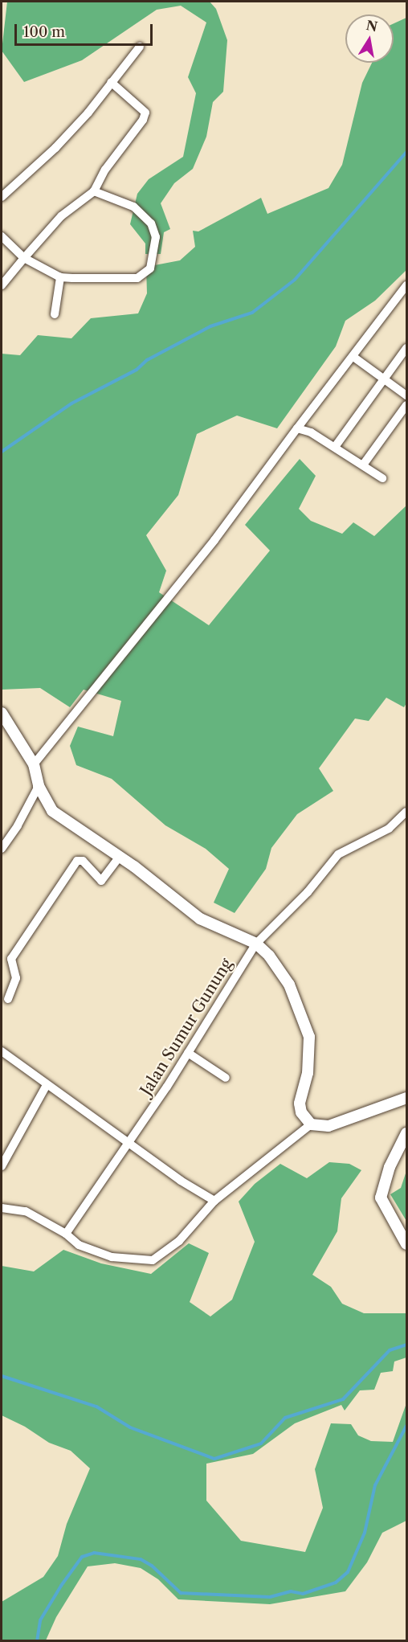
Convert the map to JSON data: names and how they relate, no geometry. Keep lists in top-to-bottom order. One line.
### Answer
{"streets":{"street":["Jalan Sumur Gunung"]},"scale_bar":"100 m","north":"top"}
